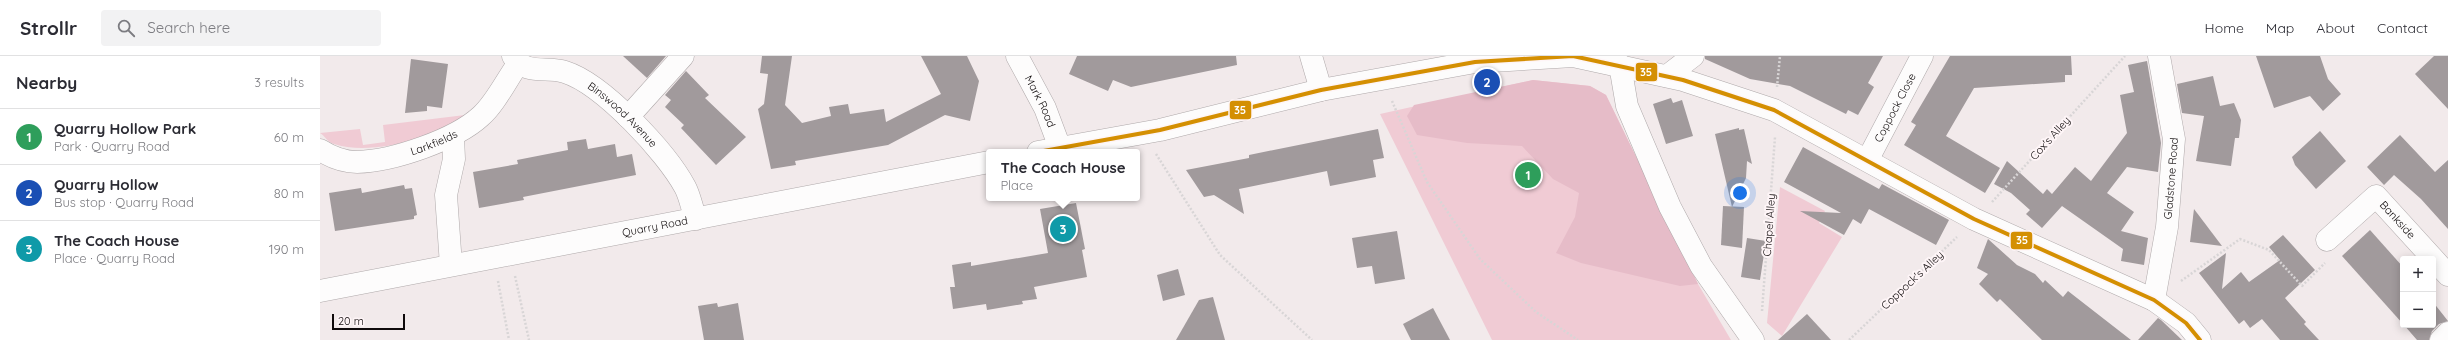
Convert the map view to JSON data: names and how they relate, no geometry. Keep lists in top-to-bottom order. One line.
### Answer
{"streets":{"street":["Mark Road","Coppock Close","Binswood Avenue","Larkfields","Gladstone Road","Bankside","Quarry Road"],"path":["Cox's Alley","Chapel Alley","Coppock's Alley"]},"crossings":[["Binswood Avenue","Larkfields"],["Binswood Avenue","Quarry Road"],["Cox's Alley","Coppock's Alley"]],"lines":["transit line 35"],"scale_bar":"20 m","page":{"header":"Strollr","search":"Search here","nav":["Home","Map","About","Contact"],"heading":["Nearby","3 results"],"pins":["2","1","3"],"list":[{"mark":"1","name":"Quarry Hollow Park","note":"Park · Quarry Road","value":"60 m"},{"mark":"2","name":"Quarry Hollow","note":"Bus stop · Quarry Road","value":"80 m"},{"mark":"3","name":"The Coach House","note":"Place · Quarry Road","value":"190 m"}],"popup":["The Coach House","Place"],"map_buttons":["+","−"],"scale":"20 m"}}
